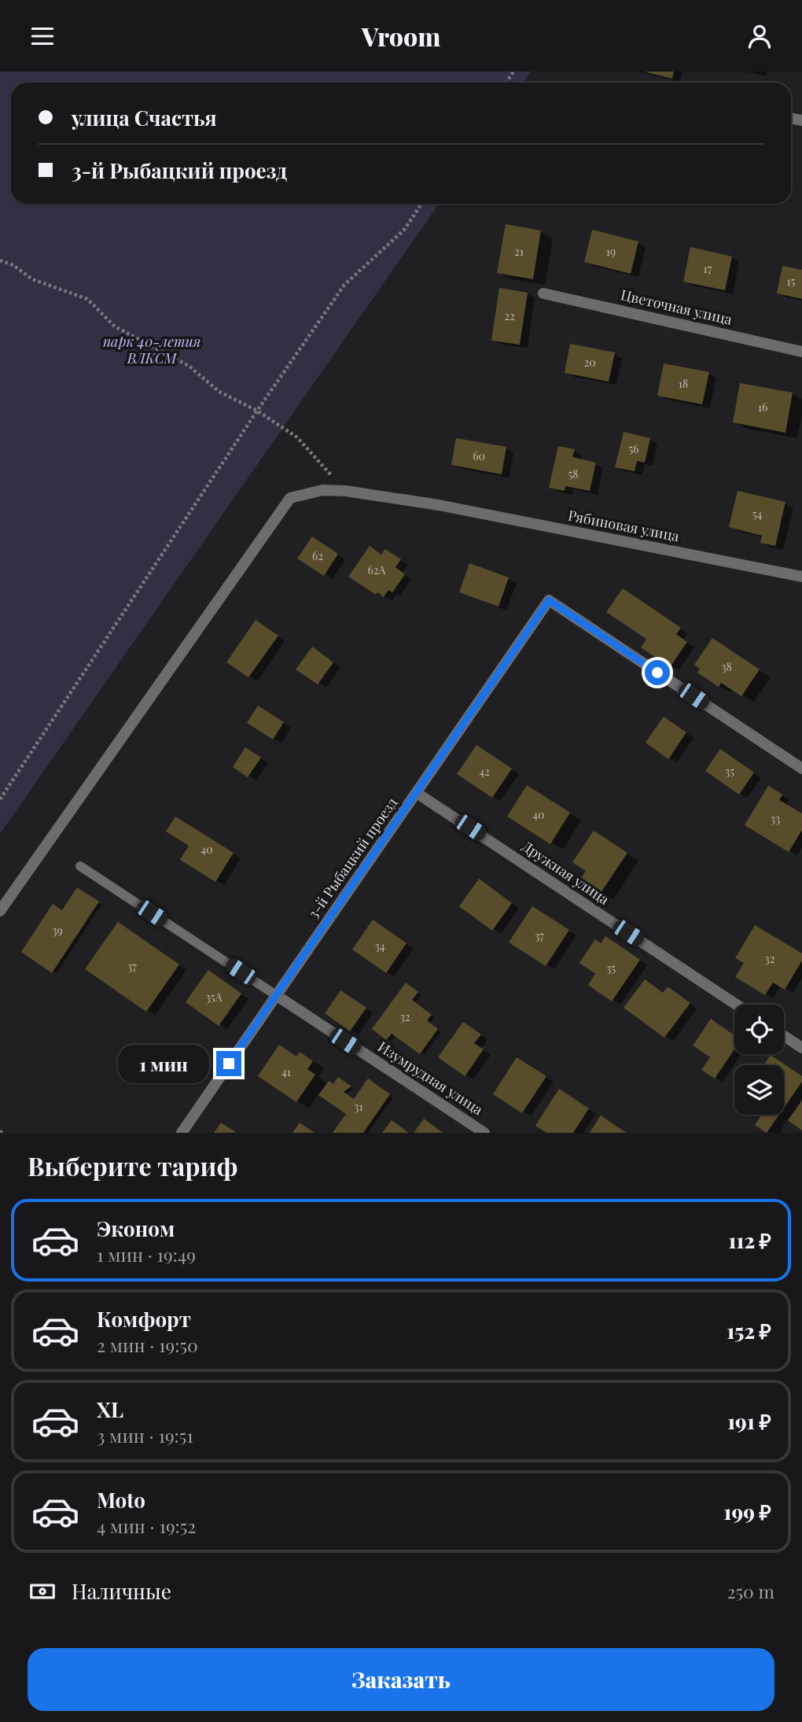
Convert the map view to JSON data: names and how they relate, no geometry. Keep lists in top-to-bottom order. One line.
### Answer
{"streets":{"street":["Цветочная улица","Рябиновая улица","3-й Рыбацкий проезд","Дружная улица","Изумрудная улица"]},"crossings":[["3-й Рыбацкий проезд","Дружная улица"],["3-й Рыбацкий проезд","Изумрудная улица"]],"parks":["парк 40-летия ВЛКСМ"],"house_numbers":["21","19","17","15","22","20","18","16","56","60","58","54","62","62А","38","42","35","40","33","40","39","37","34","32","37","35","35А","32","41","31"],"page":{"header":"Vroom","banner":["улица Счастья","3-й Рыбацкий проезд"],"bubble":"1 мин","heading":"Выберите тариф","list":[{"name":"Эконом","note":"1 мин · 19:49","value":"112 ₽"},{"name":"Комфорт","note":"2 мин · 19:50","value":"152 ₽"},{"name":"XL","note":"3 мин · 19:51","value":"191 ₽"},{"name":"Moto","note":"4 мин · 19:52","value":"199 ₽"}],"pay":["Наличные","250 m"],"buttons":"Заказать"}}
